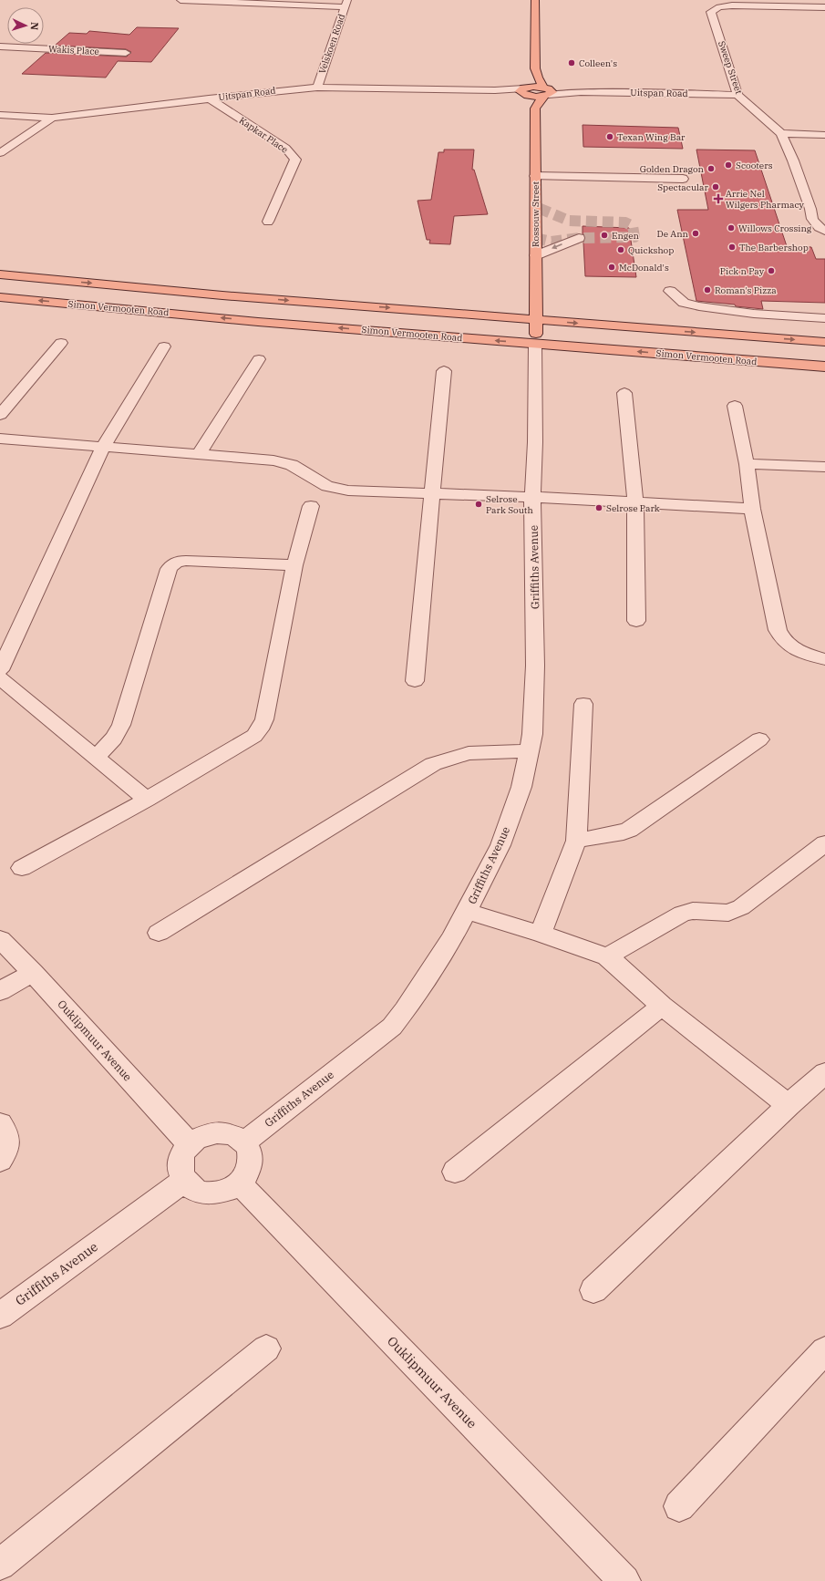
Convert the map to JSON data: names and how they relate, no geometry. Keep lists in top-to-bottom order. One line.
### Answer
{"streets":{"main road":["Rossouw Street","Simon Vermooten Road"],"street":["Velskoen Road","Wakis Place","Sweep Street","Uitspan Road","Kapkar Place","Griffiths Avenue","Ouklipmuur Avenue"]},"crossings":[["Velskoen Road","Uitspan Road"],["Sweep Street","Uitspan Road"],["Uitspan Road","Kapkar Place"],["Rossouw Street","Simon Vermooten Road"],["Rossouw Street","Griffiths Avenue"],["Simon Vermooten Road","Griffiths Avenue"],["Griffiths Avenue","Ouklipmuur Avenue"]],"places":{"other":["Colleen's","Texan Wing Bar","Scooters","Golden Dragon","Spectacular","Willows Crossing","De Ann","Engen","The Barbershop","Quickshop","McDonald's","Pick n Pay","Roman's Pizza","Selrose Park South","Selrose Park"],"health":["Arrie Nel Wilgers Pharmacy"]},"north":"right"}
